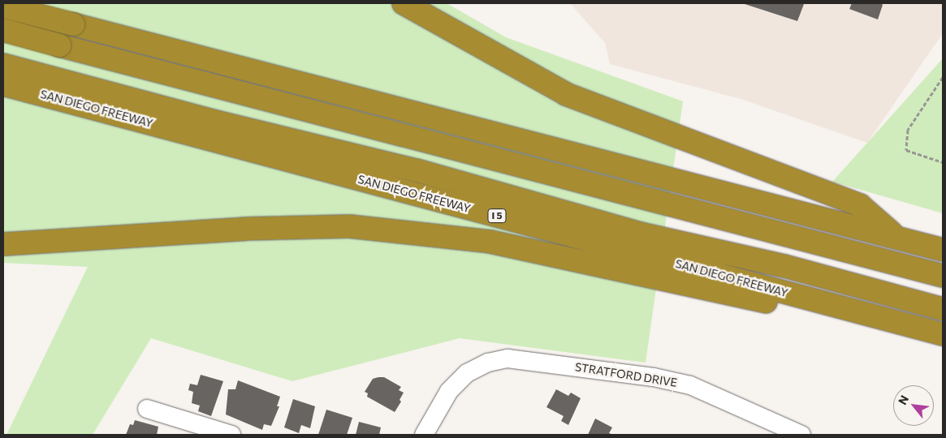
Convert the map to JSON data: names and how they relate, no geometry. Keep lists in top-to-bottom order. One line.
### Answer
{"streets":{"highway":["SAN DIEGO FREEWAY","I 5"],"street":["STRATFORD DRIVE"]},"north":"top left"}
